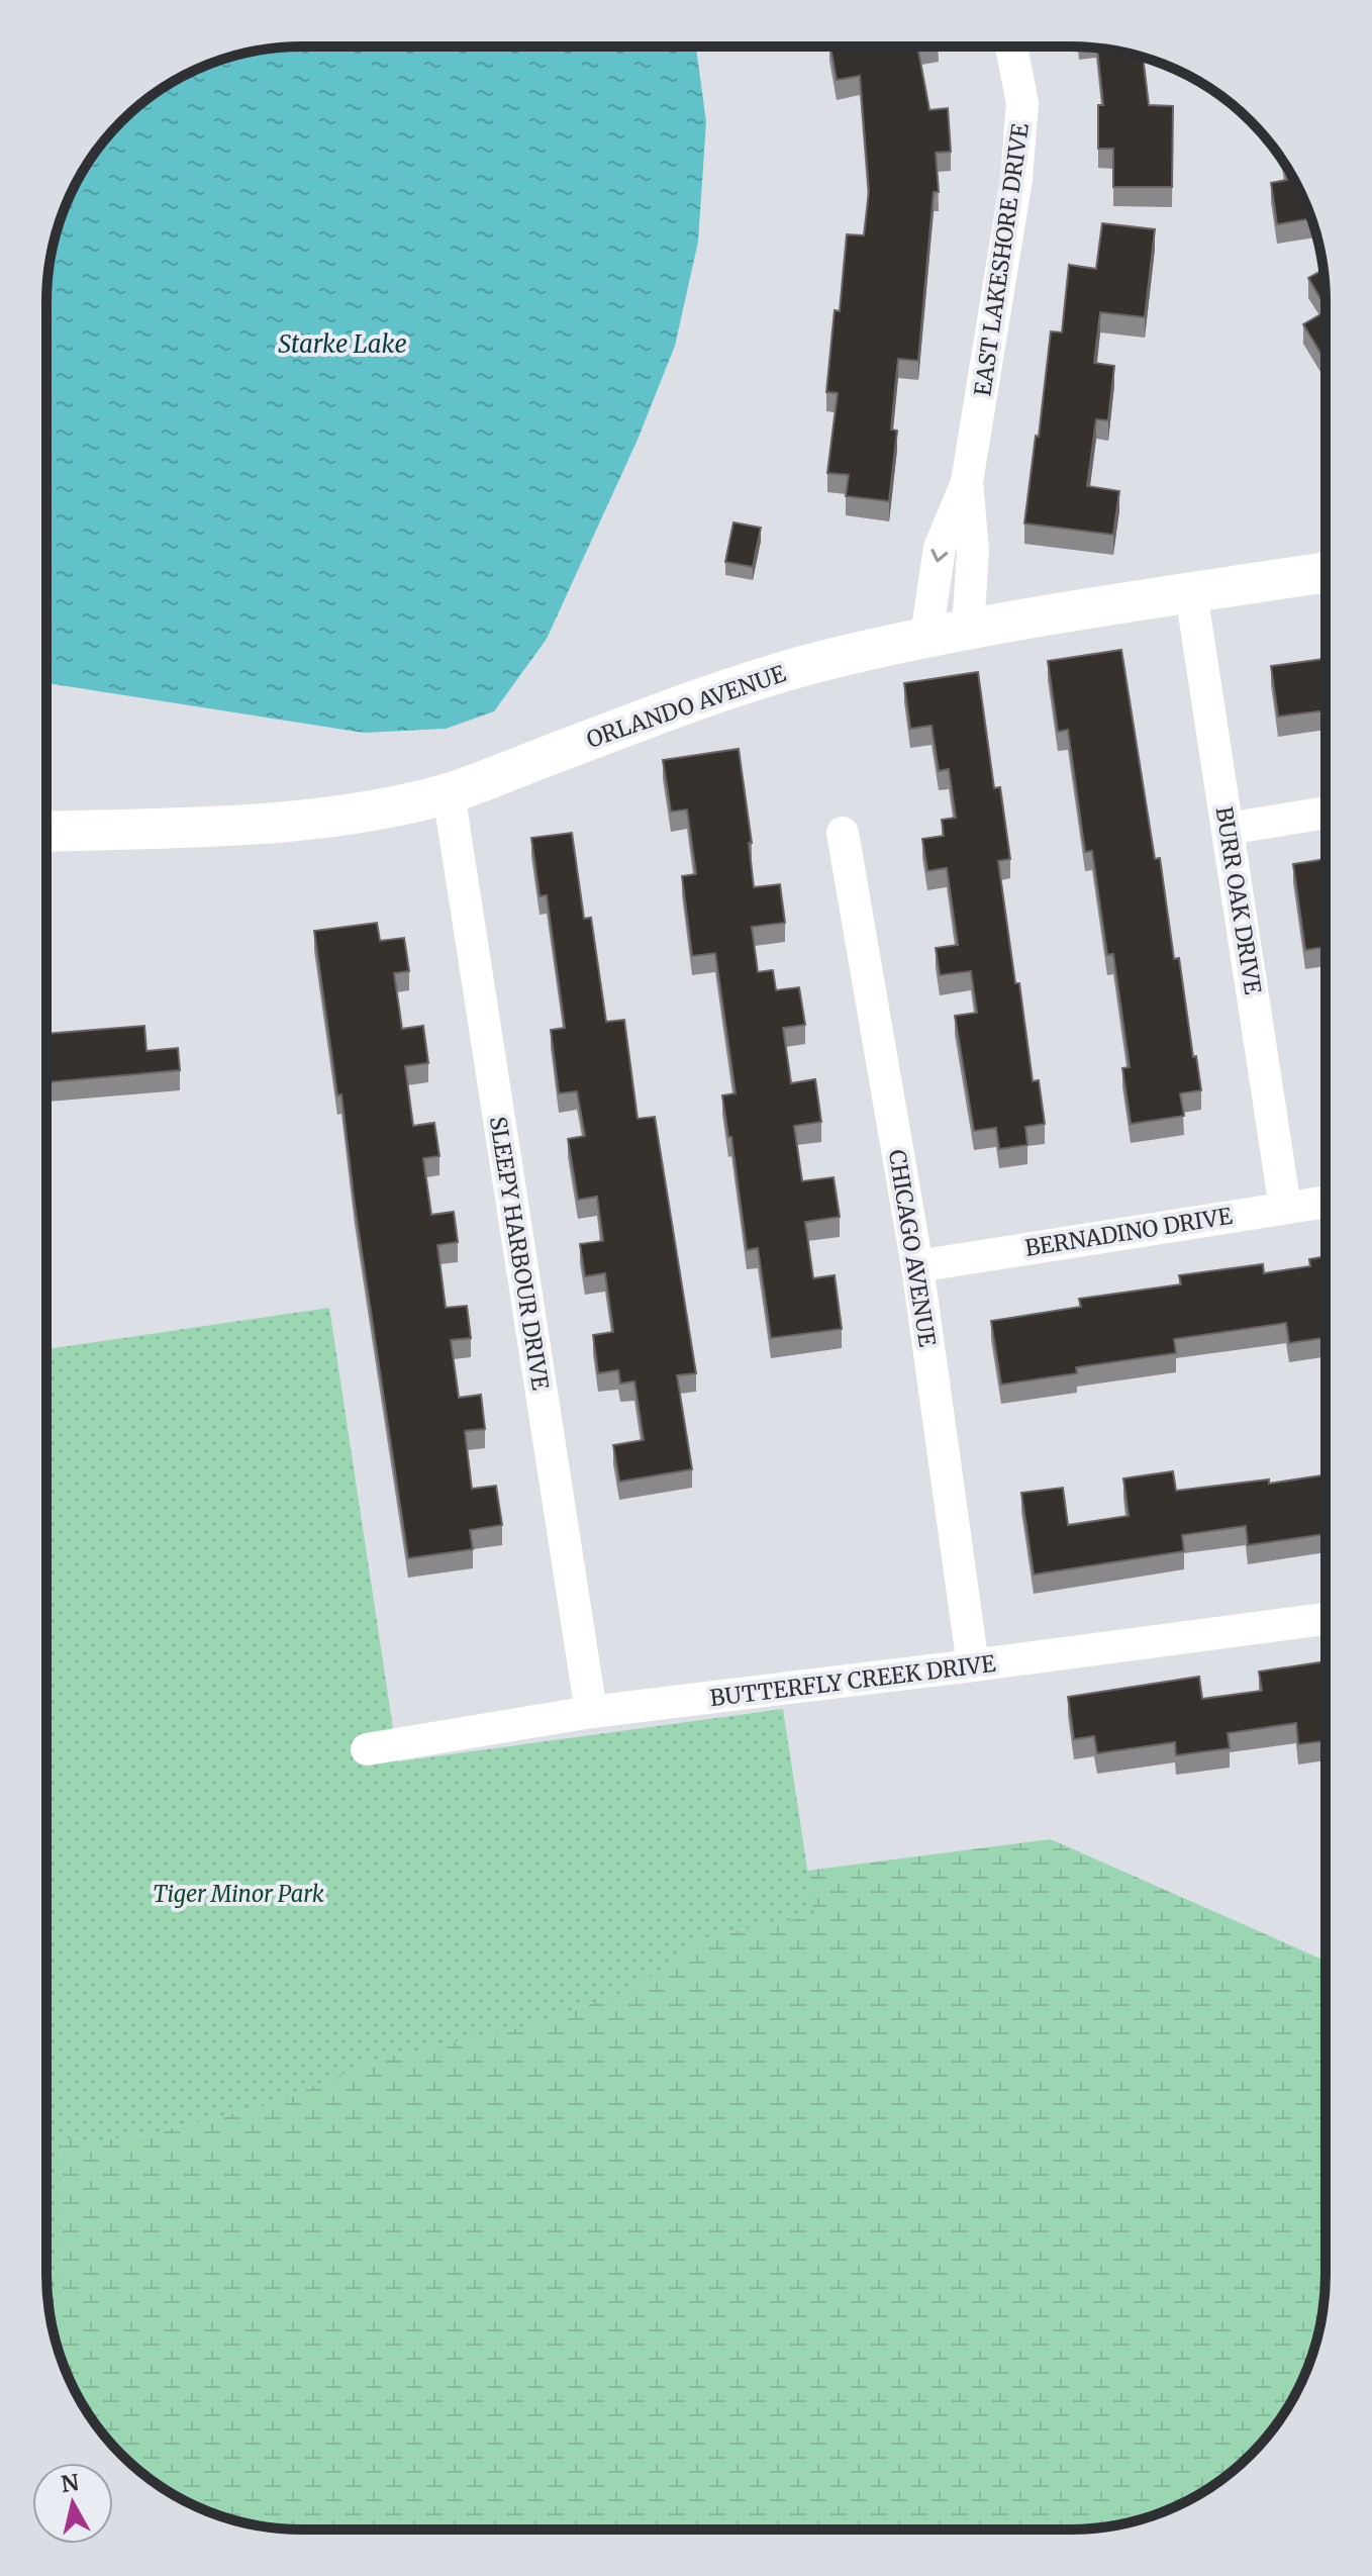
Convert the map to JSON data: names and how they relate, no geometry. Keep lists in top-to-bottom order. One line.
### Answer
{"streets":{"street":["EAST LAKESHORE DRIVE","ORLANDO AVENUE","BURR OAK DRIVE","BERNADINO DRIVE","CHICAGO AVENUE","SLEEPY HARBOUR DRIVE","BUTTERFLY CREEK DRIVE"]},"crossings":[["EAST LAKESHORE DRIVE","ORLANDO AVENUE"],["ORLANDO AVENUE","BURR OAK DRIVE"],["ORLANDO AVENUE","SLEEPY HARBOUR DRIVE"],["BURR OAK DRIVE","BERNADINO DRIVE"],["BERNADINO DRIVE","CHICAGO AVENUE"],["CHICAGO AVENUE","BUTTERFLY CREEK DRIVE"],["SLEEPY HARBOUR DRIVE","BUTTERFLY CREEK DRIVE"]],"water":["Starke Lake"],"parks":["Tiger Minor Park"],"north":"top"}
